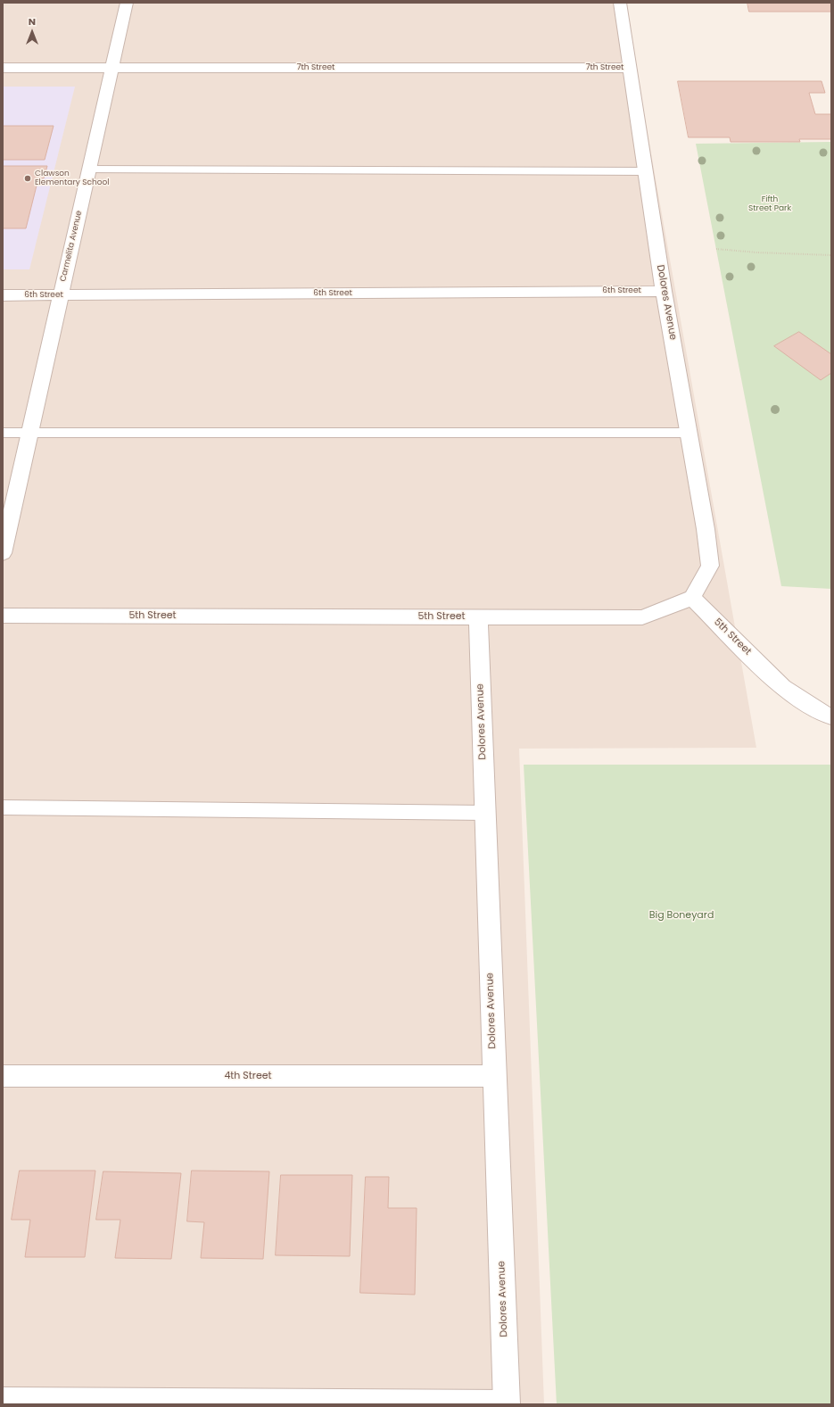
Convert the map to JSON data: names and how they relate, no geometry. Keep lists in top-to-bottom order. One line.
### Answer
{"streets":{"street":["7th Street","Carmelita Avenue","6th Street","Dolores Avenue","5th Street","4th Street"]},"crossings":[["7th Street","Carmelita Avenue"],["7th Street","Dolores Avenue"],["Carmelita Avenue","6th Street"],["6th Street","Dolores Avenue"],["Dolores Avenue","5th Street"],["Dolores Avenue","4th Street"]],"parks":["Fifth Street Park","Big Boneyard"],"places":["Clawson Elementary School"],"north":"top"}
